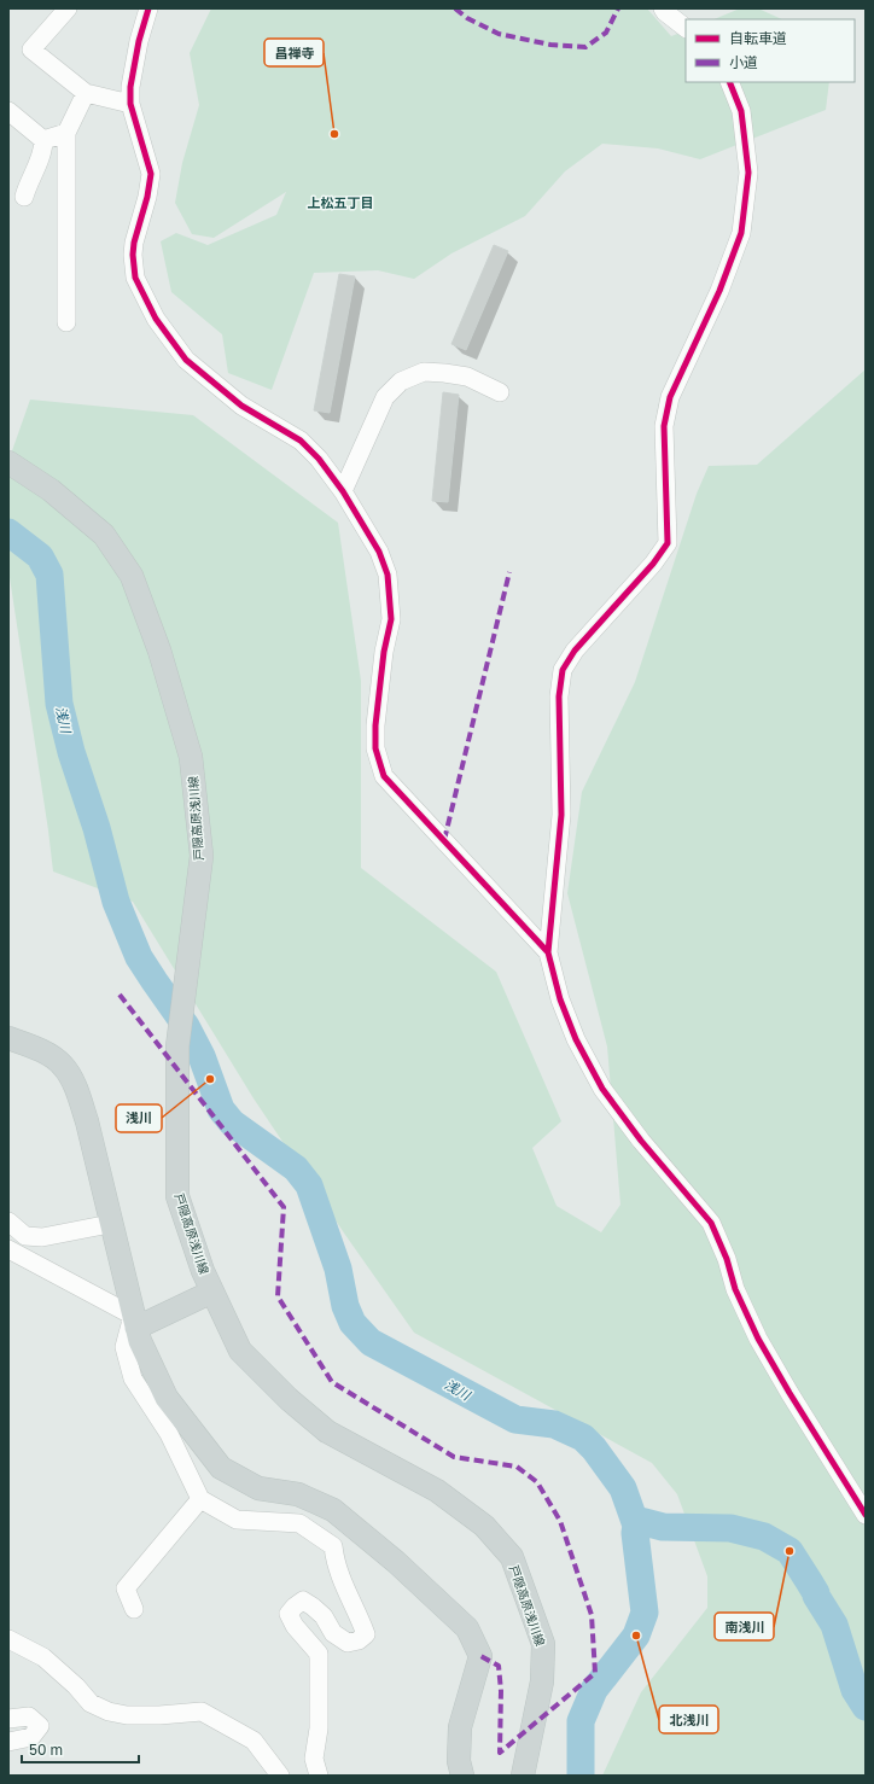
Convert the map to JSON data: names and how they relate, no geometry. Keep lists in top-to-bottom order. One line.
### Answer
{"streets":{"main road":["戸隠高原浅川線"]},"districts":["上松五丁目"],"water":["浅川"],"places":["昌禅寺","浅川","南浅川","北浅川"],"legend":["自転車道","小道"],"scale_bar":"50 m"}
